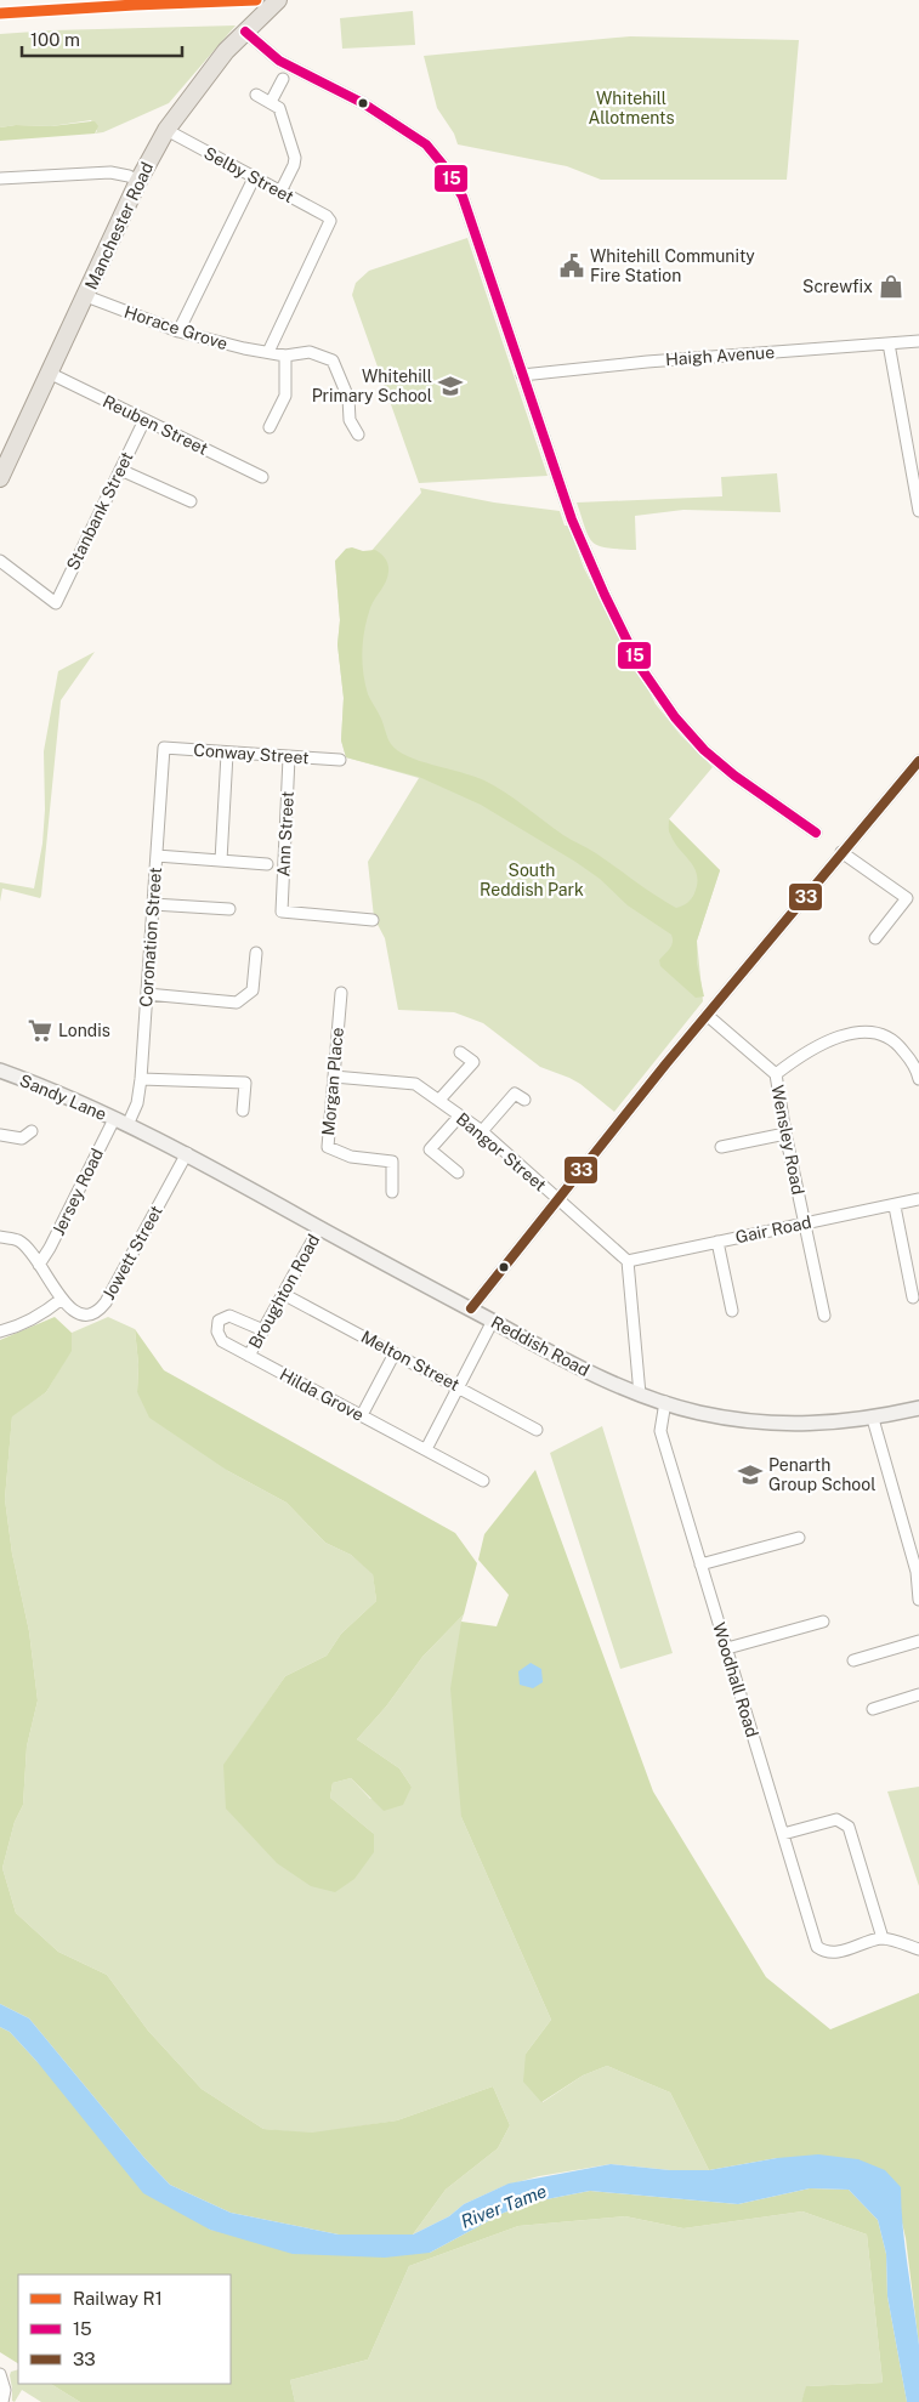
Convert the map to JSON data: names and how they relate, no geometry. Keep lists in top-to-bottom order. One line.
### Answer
{"streets":{"main road":["Manchester Road","Sandy Lane","Reddish Road"],"street":["Selby Street","Horace Grove","Haigh Avenue","Reuben Street","Stanbank Street","Conway Street","Ann Street","Coronation Street","Morgan Place","Wensley Road","Bangor Street","Jersey Road","Gair Road","Jowett Street","Broughton Road","Melton Street","Hilda Grove","Woodhall Road"]},"crossings":[["Selby Street","Manchester Road"],["Selby Street","Horace Grove"],["Manchester Road","Horace Grove"],["Manchester Road","Reuben Street"],["Reuben Street","Stanbank Street"],["Conway Street","Ann Street"],["Conway Street","Coronation Street"],["Coronation Street","Sandy Lane"],["Coronation Street","Jersey Road"],["Coronation Street","Reddish Road"],["Morgan Place","Bangor Street"],["Sandy Lane","Jersey Road"],["Sandy Lane","Reddish Road"],["Wensley Road","Gair Road"],["Bangor Street","Gair Road"],["Jersey Road","Reddish Road"],["Jowett Street","Reddish Road"],["Broughton Road","Reddish Road"],["Broughton Road","Melton Street"],["Broughton Road","Hilda Grove"],["Reddish Road","Woodhall Road"]],"water":["River Tame"],"parks":["Whitehill Allotments","South Reddish Park"],"places":{"public building":["Whitehill Community Fire Station"],"shop":["Screwfix"],"school or university":["Whitehill Primary School","Penarth Group School"],"supermarket":["Londis"]},"lines":["rail line R1","transit line 15","transit line 33"],"legend":["Railway R1","15","33"],"scale_bar":"100 m"}
